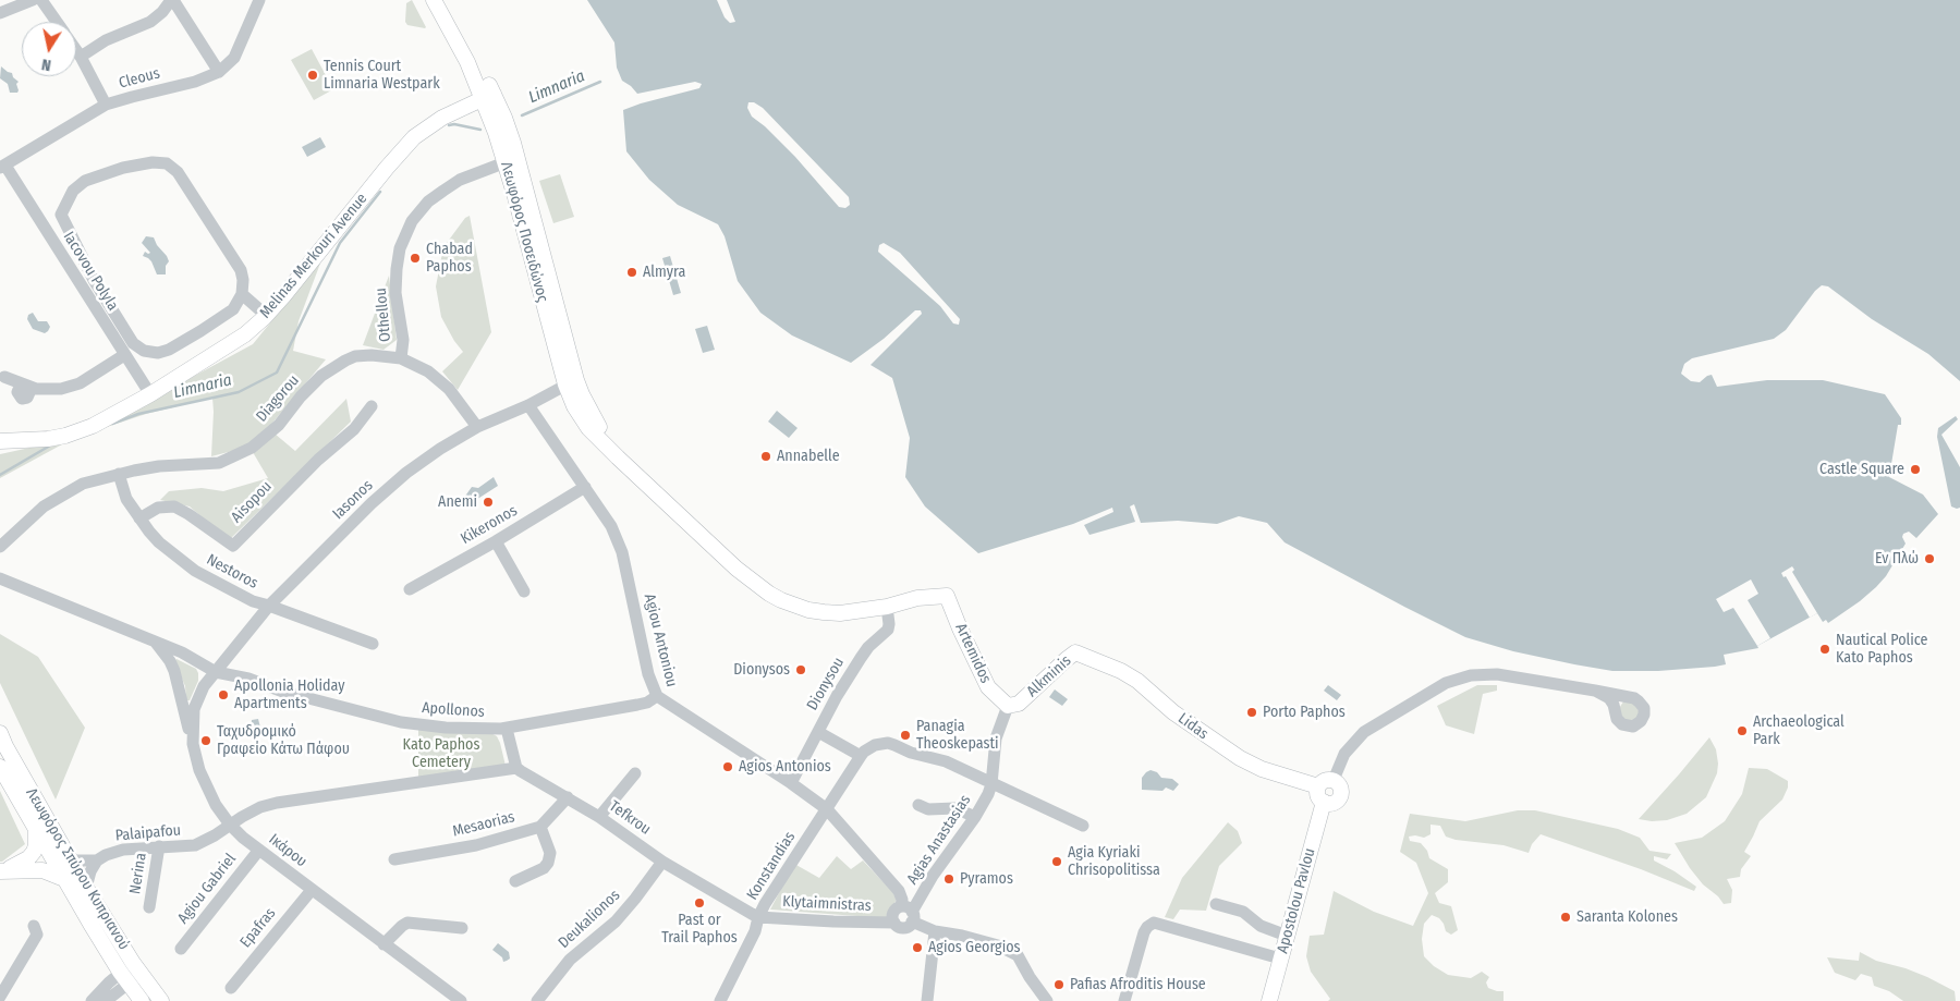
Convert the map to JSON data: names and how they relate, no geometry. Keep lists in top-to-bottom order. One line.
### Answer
{"streets":{"main road":["Λεωφόρος Ποσειδώνος","Melinas Merkouri Avenue","Artemidos","Alkminis","Lidas","Λεωφόρος Σπύρου Κυπριανού","Apostolou Pavlou"],"street":["Cleous","Iacovou Polyla","Othellou","Diagorou","Iasonos","Aisopou","Kikeronos","Nestoros","Agiou Antoniou","Dionysou","Apollonos","Tefkrou","Mesaorias","Palaipafou","Agias Anastasias","Ικάρου","Konstandias","Nerina","Agiou Gabriel","Klytaimnistras","Deukalionos","Epafras"]},"crossings":[["Cleous","Iacovou Polyla"],["Λεωφόρος Ποσειδώνος","Melinas Merkouri Avenue"],["Λεωφόρος Ποσειδώνος","Othellou"],["Λεωφόρος Ποσειδώνος","Iasonos"],["Λεωφόρος Ποσειδώνος","Artemidos"],["Λεωφόρος Ποσειδώνος","Dionysou"],["Melinas Merkouri Avenue","Iacovou Polyla"],["Othellou","Diagorou"],["Diagorou","Iasonos"],["Diagorou","Nestoros"],["Iasonos","Nestoros"],["Iasonos","Agiou Antoniou"],["Iasonos","Apollonos"],["Iasonos","Ικάρου"],["Aisopou","Nestoros"],["Kikeronos","Agiou Antoniou"],["Agiou Antoniou","Dionysou"],["Agiou Antoniou","Apollonos"],["Agiou Antoniou","Agias Anastasias"],["Agiou Antoniou","Konstandias"],["Agiou Antoniou","Klytaimnistras"],["Artemidos","Alkminis"],["Alkminis","Lidas"],["Apollonos","Ικάρου"],["Lidas","Apostolou Pavlou"],["Tefkrou","Palaipafou"],["Tefkrou","Konstandias"],["Tefkrou","Klytaimnistras"],["Tefkrou","Deukalionos"],["Palaipafou","Ικάρου"],["Palaipafou","Nerina"],["Agias Anastasias","Klytaimnistras"],["Ικάρου","Agiou Gabriel"],["Ικάρου","Epafras"],["Konstandias","Klytaimnistras"]],"water":["Limnaria"],"parks":["Kato Paphos Cemetery"],"places":["Tennis Court Limnaria Westpark","Chabad Paphos","Almyra","Annabelle","Castle Square","Anemi","Εν Πλώ","Nautical Police Kato Paphos","Dionysos","Apollonia Holiday Apartments","Porto Paphos","Archaeological Park","Panagia Theoskepasti","Ταχυδρομικό Γραφείο Κάτω Πάφου","Agios Antonios","Agia Kyriaki Chrisopolitissa","Pyramos","Past or Trail Paphos","Saranta Kolones","Agios Georgios","Pafias Afroditis House"],"north":"bottom"}
